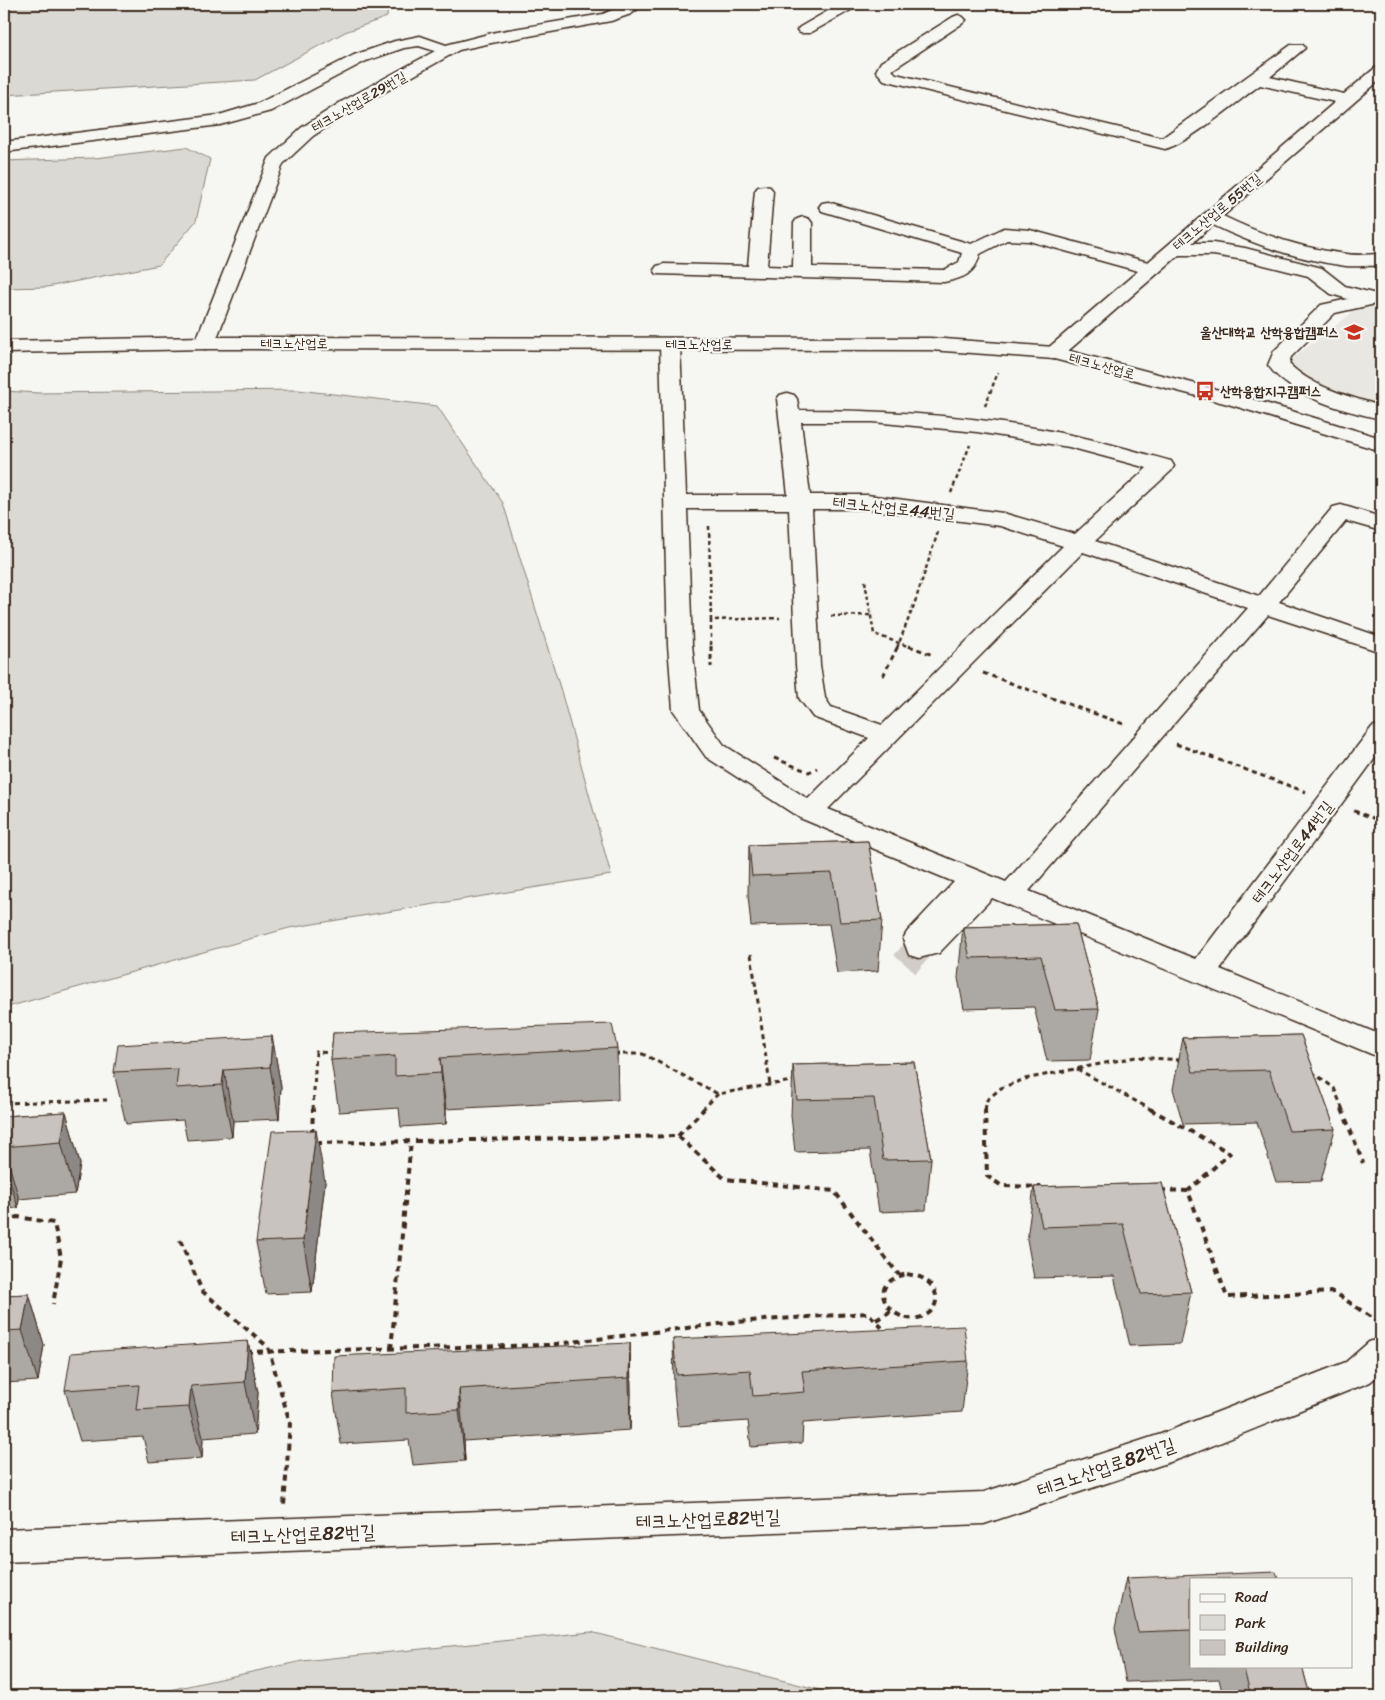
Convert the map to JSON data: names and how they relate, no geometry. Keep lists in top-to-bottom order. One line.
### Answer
{"streets":{"street":["테크노산업로29번길","테크노산업로 55번길","테크노산업로","테크노산업로44번길","테크노산업로82번길"]},"crossings":[["테크노산업로29번길","테크노산업로"],["테크노산업로 55번길","테크노산업로"]],"places":{"school or university":["울산대학교 산학융합캠퍼스"],"bus stop":["산학융합지구캠퍼스"]},"legend":["Road","Park","Building"]}
